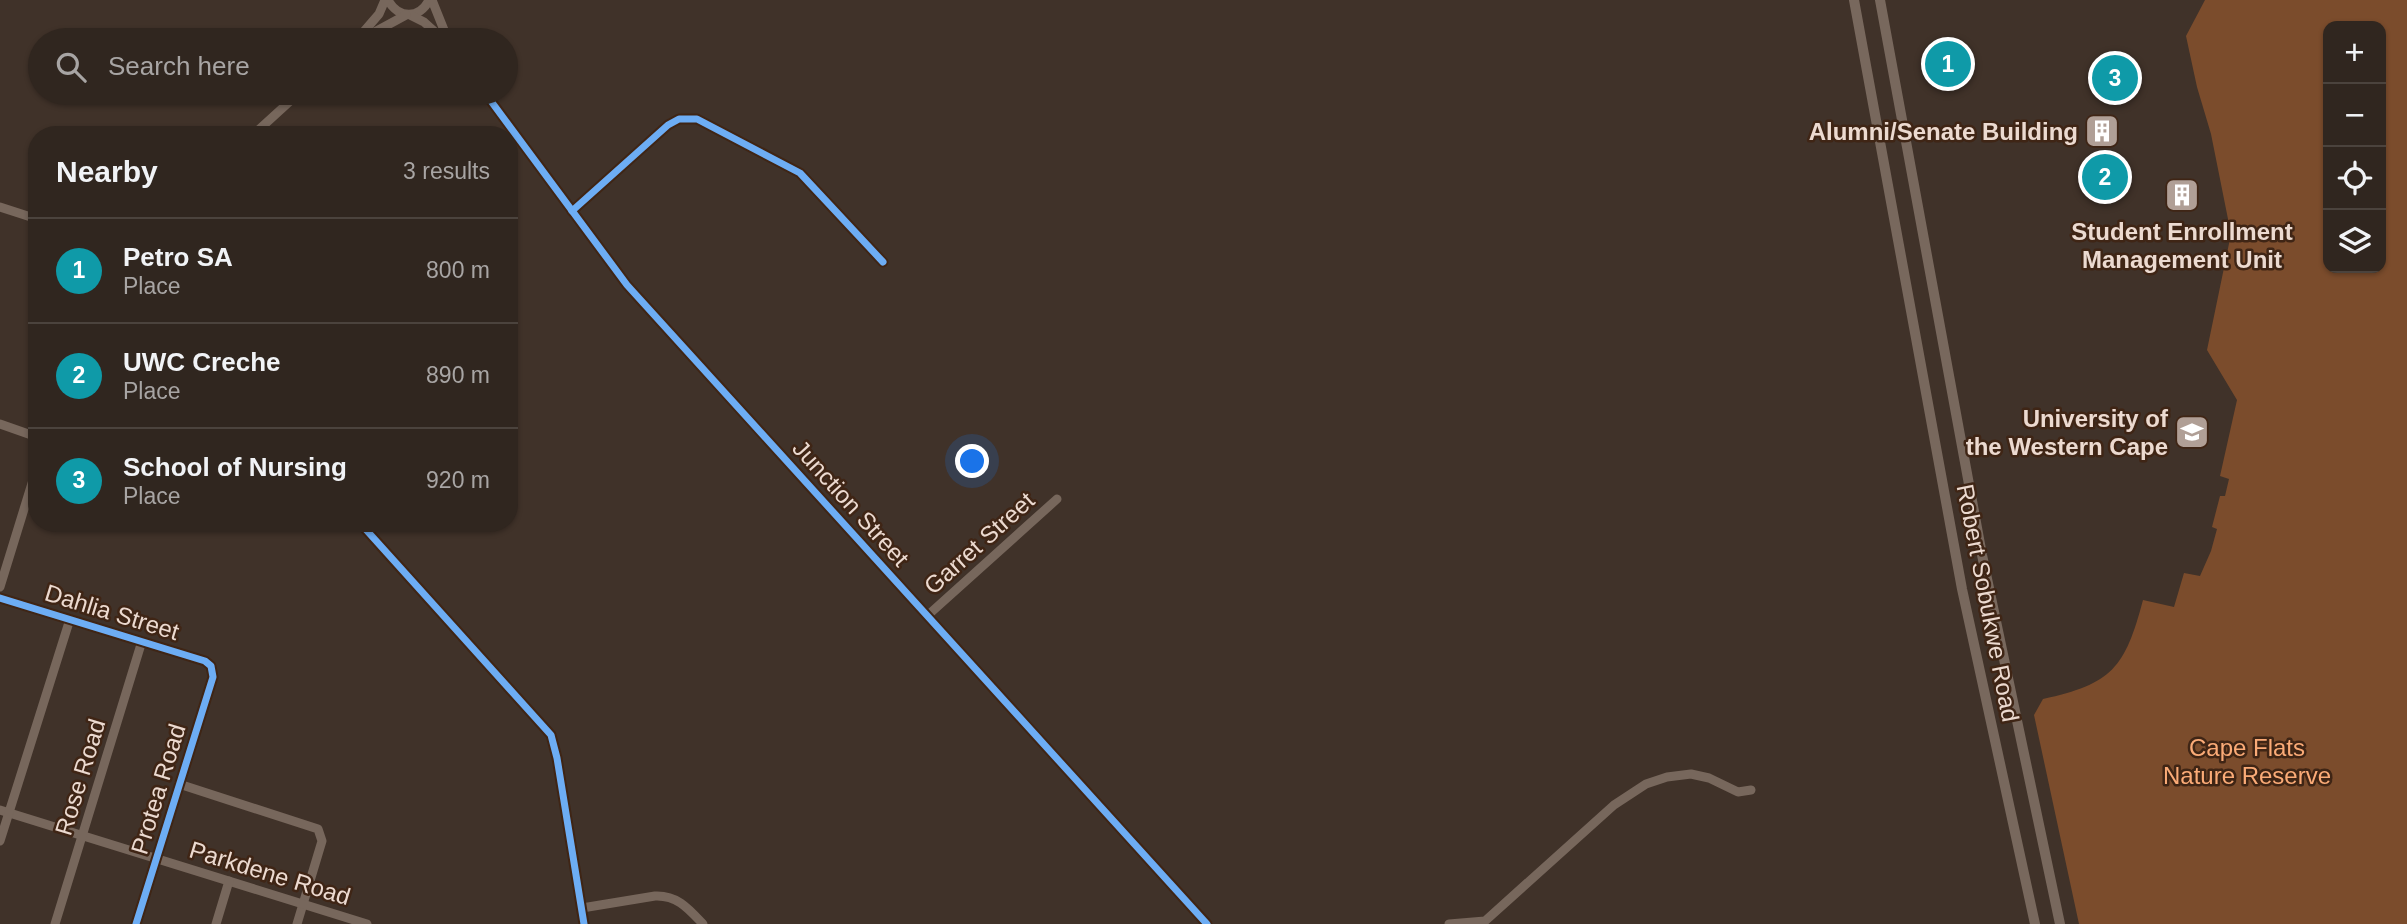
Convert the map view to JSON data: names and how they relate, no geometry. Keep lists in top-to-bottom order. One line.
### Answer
{"streets":{"main road":["Robert Sobukwe Road"],"street":["Junction Street","Garret Street","Dahlia Street","Rose Road","Protea Road","Parkdene Road"]},"crossings":[["Junction Street","Garret Street"],["Dahlia Street","Rose Road"],["Dahlia Street","Protea Road"],["Rose Road","Parkdene Road"],["Protea Road","Parkdene Road"]],"parks":["Cape Flats Nature Reserve"],"places":{"building":["Alumni/Senate Building","Student Enrollment Management Unit"],"school or university":["University of the Western Cape"]},"page":{"map_buttons":["+","−"],"search":"Search here","pins":["1","3","2"],"heading":["Nearby","3 results"],"list":[{"mark":"1","name":"Petro SA","note":"Place","value":"800 m"},{"mark":"2","name":"UWC Creche","note":"Place","value":"890 m"},{"mark":"3","name":"School of Nursing","note":"Place","value":"920 m"}]}}
